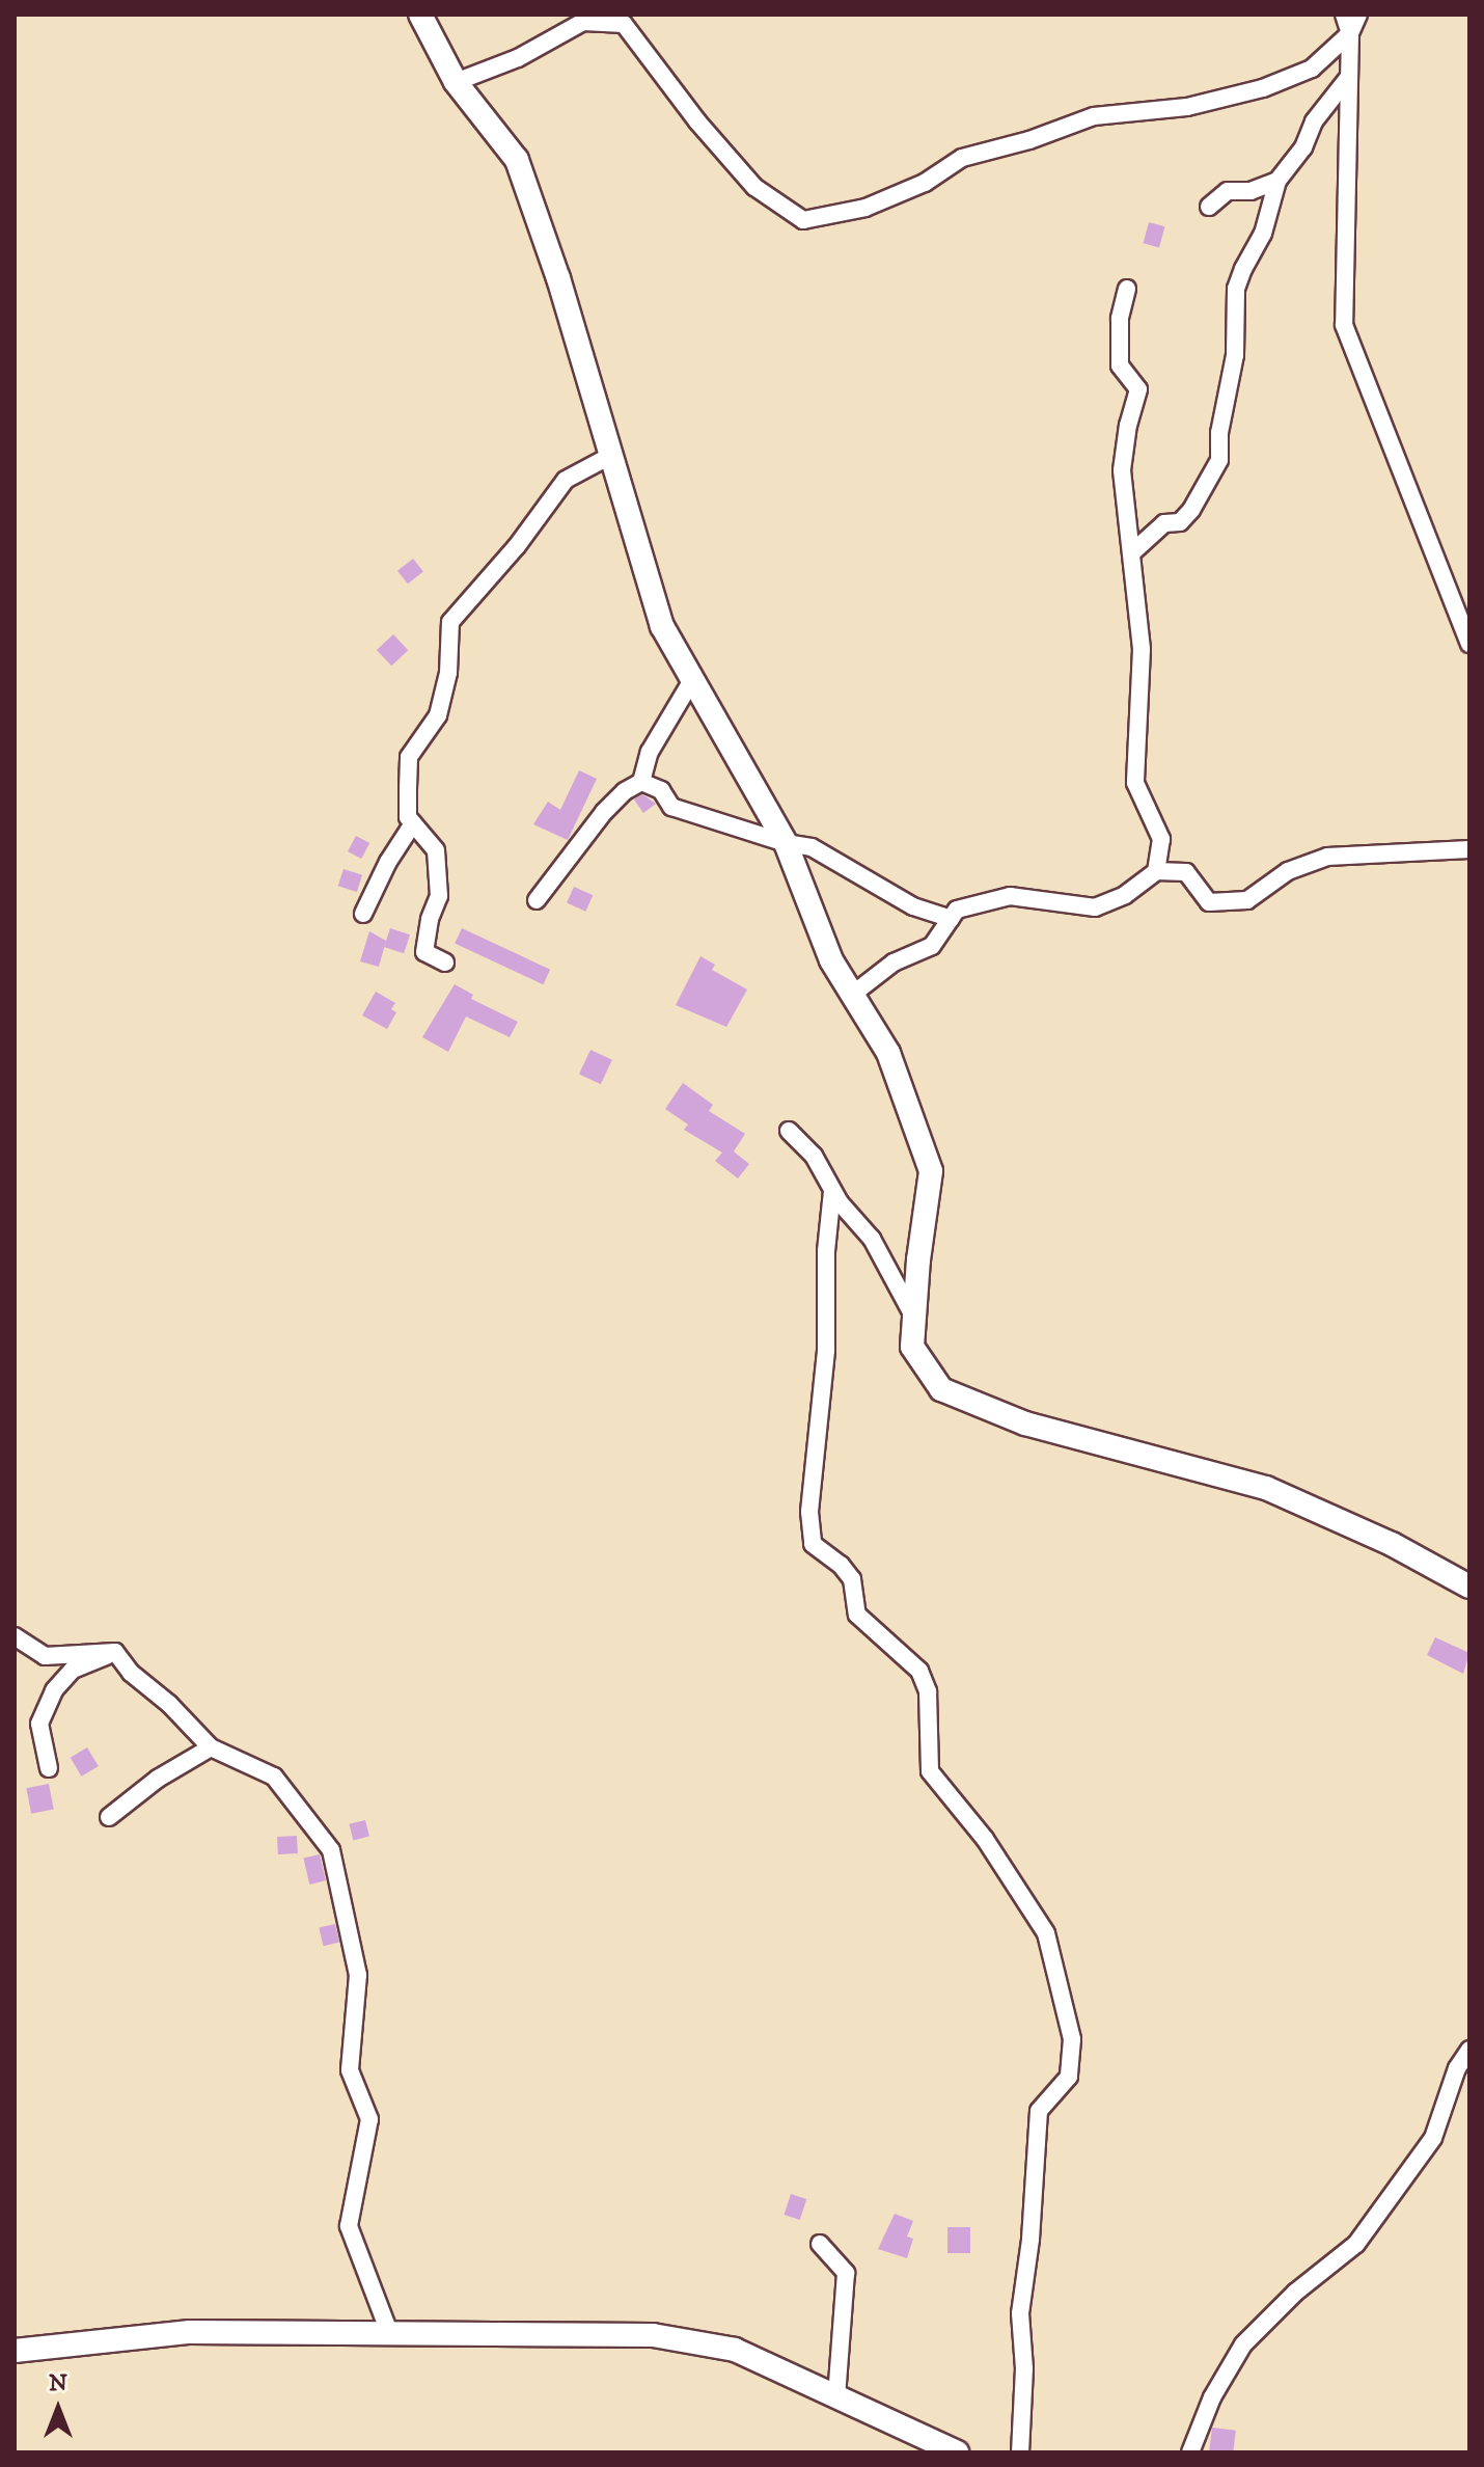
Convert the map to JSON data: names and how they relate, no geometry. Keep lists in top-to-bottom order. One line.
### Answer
{"north":"top"}
